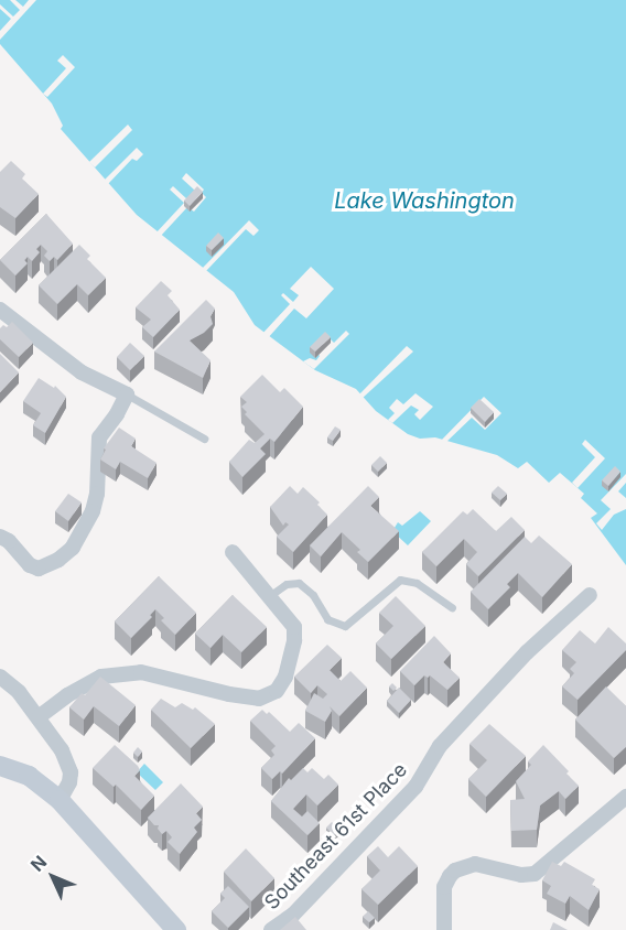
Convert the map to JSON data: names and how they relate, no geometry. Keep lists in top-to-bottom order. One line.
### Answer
{"streets":{"street":["Southeast 61st Place"]},"water":["Lake Washington"],"north":"top left"}
